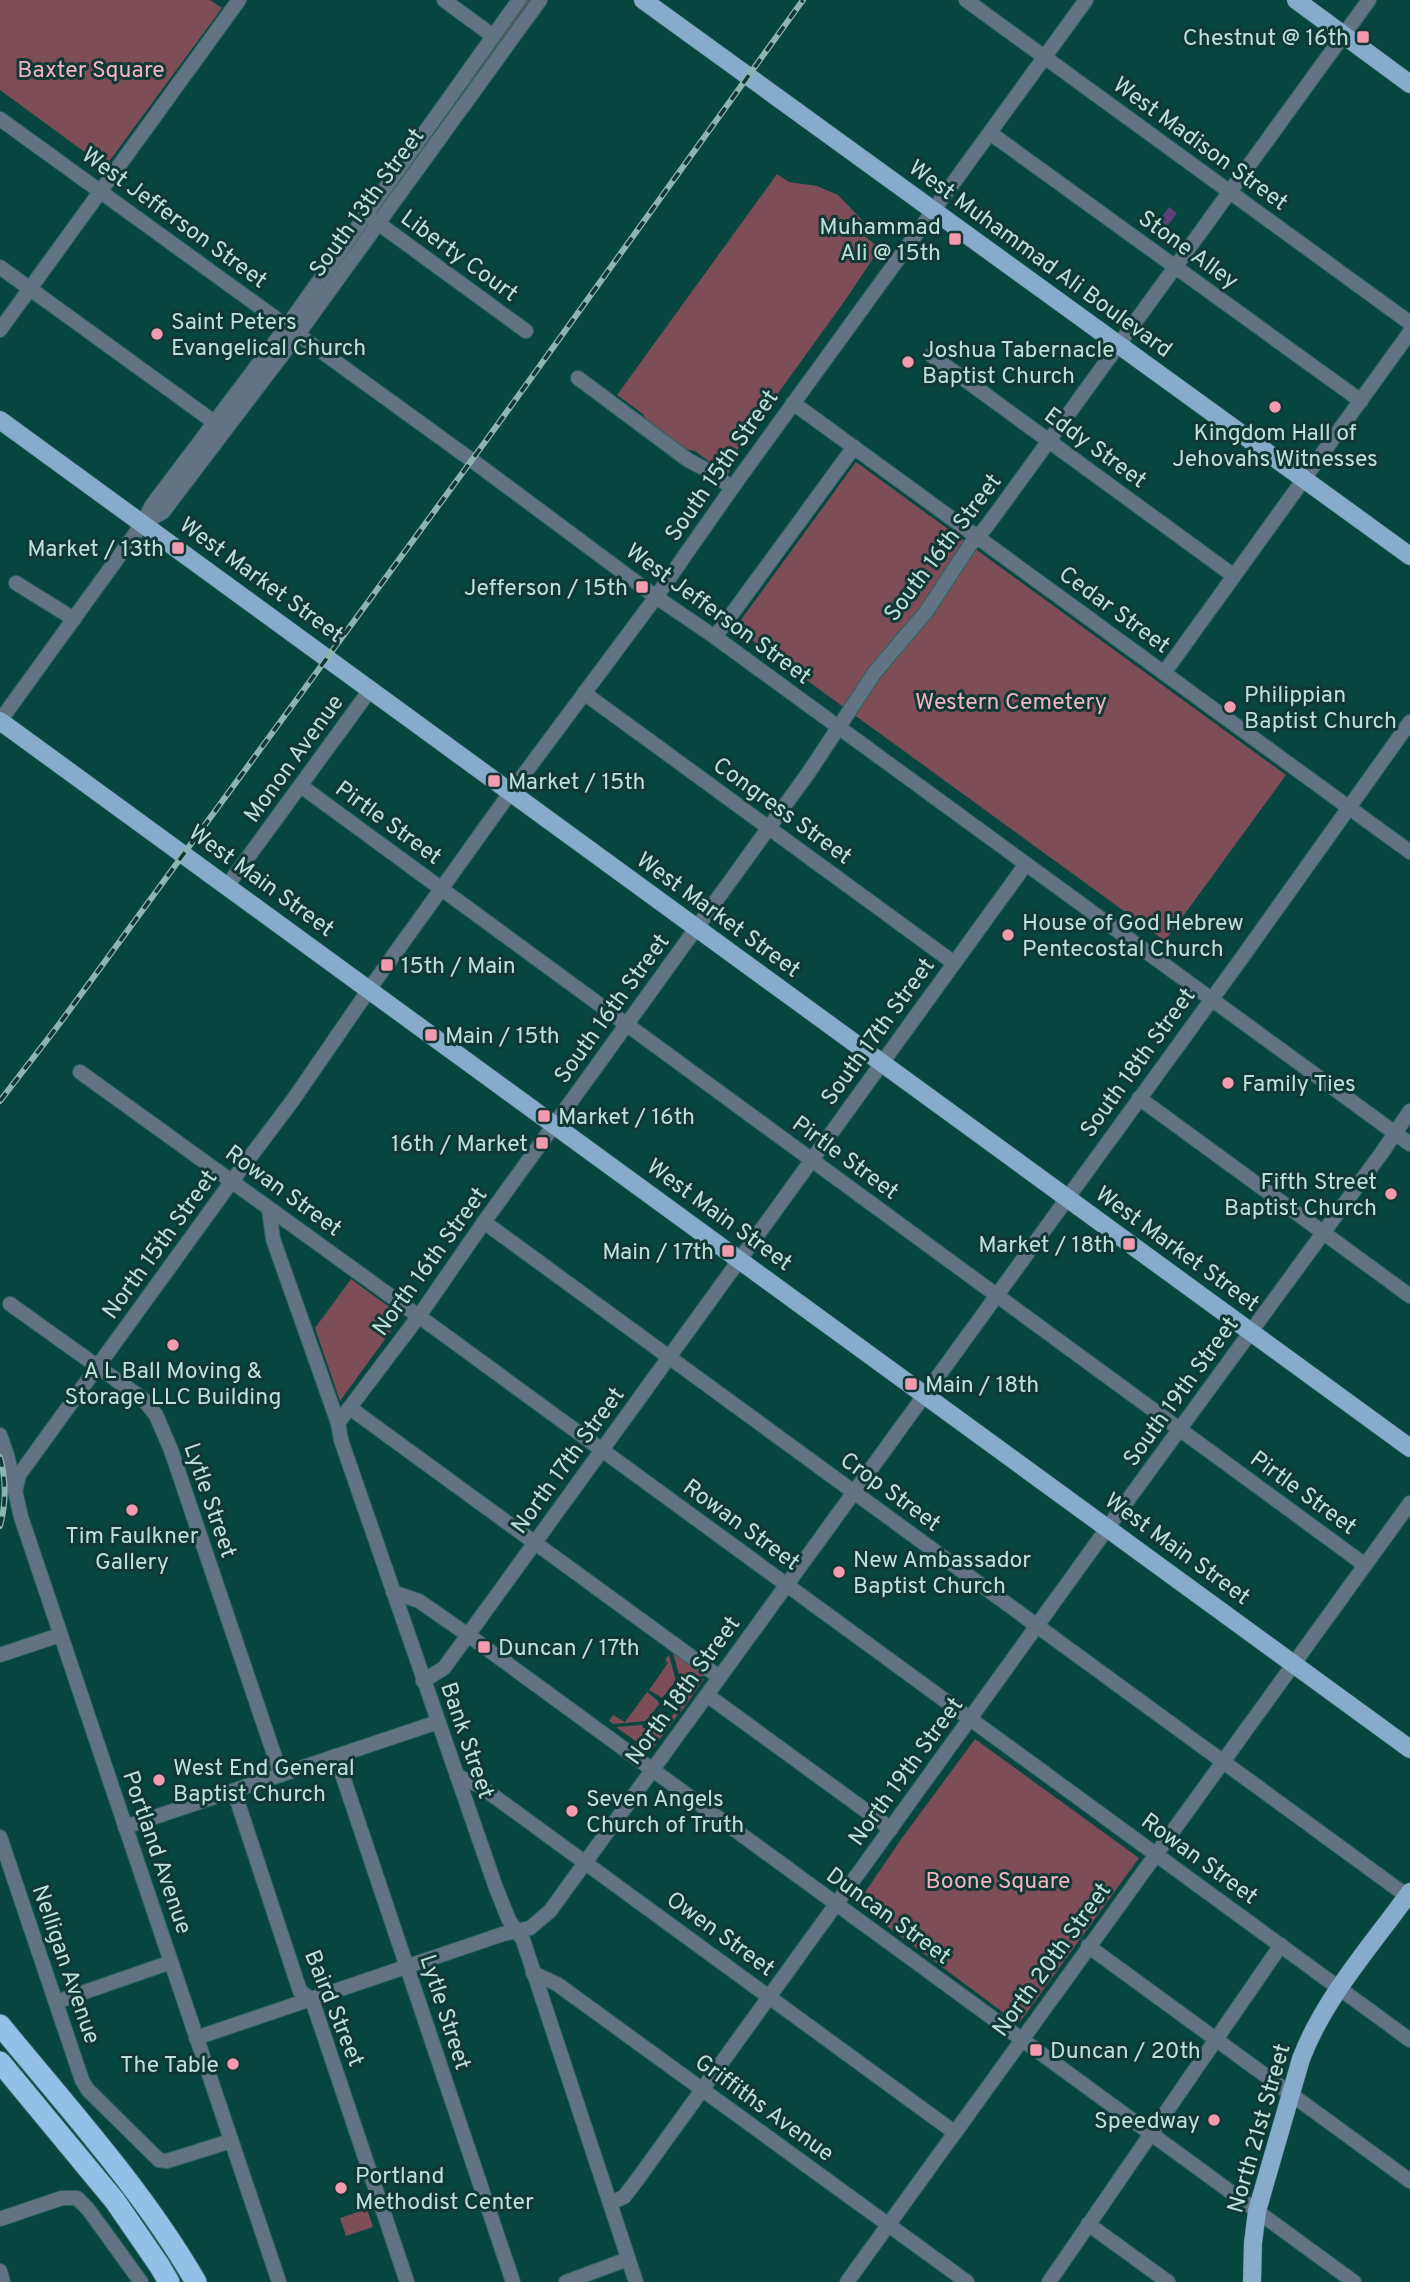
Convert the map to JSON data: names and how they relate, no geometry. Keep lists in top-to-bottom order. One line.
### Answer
{"streets":{"main road":["West Muhammad Ali Boulevard","West Market Street","West Main Street","North 21st Street"],"street":["West Madison Street","South 13th Street","West Jefferson Street","Stone Alley","Liberty Court","Eddy Street","South 15th Street","South 16th Street","Cedar Street","Monon Avenue","Congress Street","Pirtle Street","South 17th Street","South 18th Street","Rowan Street","North 15th Street","North 16th Street","South 19th Street","North 17th Street","Crop Street","Lytle Street","North 18th Street","Bank Street","North 19th Street","Portland Avenue","Duncan Street","Owen Street","North 20th Street","Nelligan Avenue","Baird Street","Griffiths Avenue"]},"crossings":[["West Madison Street","South 15th Street"],["West Madison Street","South 16th Street"],["South 13th Street","West Jefferson Street"],["South 13th Street","Liberty Court"],["South 13th Street","West Market Street"],["South 13th Street","West Main Street"],["West Jefferson Street","South 15th Street"],["West Jefferson Street","South 16th Street"],["West Jefferson Street","South 17th Street"],["West Jefferson Street","South 18th Street"],["West Jefferson Street","South 19th Street"],["Stone Alley","South 15th Street"],["Stone Alley","South 16th Street"],["West Muhammad Ali Boulevard","South 15th Street"],["West Muhammad Ali Boulevard","South 16th Street"],["Eddy Street","South 16th Street"],["South 15th Street","West Market Street"],["South 15th Street","Cedar Street"],["South 15th Street","Congress Street"],["South 15th Street","Pirtle Street"],["South 15th Street","West Main Street"],["South 15th Street","North 15th Street"],["South 16th Street","West Market Street"],["South 16th Street","Cedar Street"],["South 16th Street","Congress Street"],["South 16th Street","Pirtle Street"],["South 16th Street","West Main Street"],["South 16th Street","North 16th Street"],["West Market Street","Monon Avenue"],["West Market Street","South 17th Street"],["West Market Street","South 18th Street"],["West Market Street","South 19th Street"],["Cedar Street","South 18th Street"],["Monon Avenue","Pirtle Street"],["Monon Avenue","West Main Street"],["Congress Street","South 17th Street"],["Pirtle Street","South 17th Street"],["Pirtle Street","South 18th Street"],["Pirtle Street","South 19th Street"],["Pirtle Street","North 20th Street"],["West Main Street","South 17th Street"],["West Main Street","South 18th Street"],["West Main Street","North 15th Street"],["West Main Street","North 16th Street"],["West Main Street","South 19th Street"],["West Main Street","North 17th Street"],["West Main Street","North 18th Street"],["West Main Street","North 19th Street"],["West Main Street","North 20th Street"],["South 17th Street","North 17th Street"],["South 18th Street","North 18th Street"],["Rowan Street","North 15th Street"],["Rowan Street","North 16th Street"],["Rowan Street","North 17th Street"],["Rowan Street","North 18th Street"],["Rowan Street","Bank Street"],["Rowan Street","North 19th Street"],["Rowan Street","North 20th Street"],["Rowan Street","North 21st Street"],["North 15th Street","Lytle Street"],["North 15th Street","Portland Avenue"],["North 16th Street","Crop Street"],["North 16th Street","Bank Street"],["South 19th Street","North 19th Street"],["North 17th Street","Crop Street"],["North 17th Street","Bank Street"],["North 17th Street","Duncan Street"],["Crop Street","North 18th Street"],["Crop Street","North 19th Street"],["Crop Street","North 20th Street"],["Crop Street","North 21st Street"],["Lytle Street","North 18th Street"],["North 18th Street","Bank Street"],["North 18th Street","Portland Avenue"],["North 18th Street","Duncan Street"],["North 18th Street","Owen Street"],["North 18th Street","Baird Street"],["Bank Street","North 19th Street"],["Bank Street","Duncan Street"],["Bank Street","Owen Street"],["Bank Street","Griffiths Avenue"],["North 19th Street","Duncan Street"],["North 19th Street","Owen Street"],["North 19th Street","Griffiths Avenue"],["Portland Avenue","Nelligan Avenue"],["Duncan Street","North 20th Street"],["Duncan Street","North 21st Street"],["Owen Street","North 20th Street"],["North 20th Street","Griffiths Avenue"]],"parks":["Baxter Square","Western Cemetery","Boone Square"],"places":{"transit":["Chestnut @ 16th","Muhammad Ali @ 15th","Market / 13th","Jefferson / 15th","Market / 15th","15th / Main","Main / 15th","Market / 16th","16th / Market","Market / 18th","Main / 17th","Main / 18th","Duncan / 17th","Duncan / 20th"],"other":["Saint Peters Evangelical Church","Joshua Tabernacle Baptist Church","Kingdom Hall of Jehovahs Witnesses","Philippian Baptist Church","House of God Hebrew Pentecostal Church","Family Ties","Fifth Street Baptist Church","A L Ball Moving & Storage LLC Building","Tim Faulkner Gallery","New Ambassador Baptist Church","West End General Baptist Church","Seven Angels Church of Truth","The Table","Speedway","Portland Methodist Center"]}}
